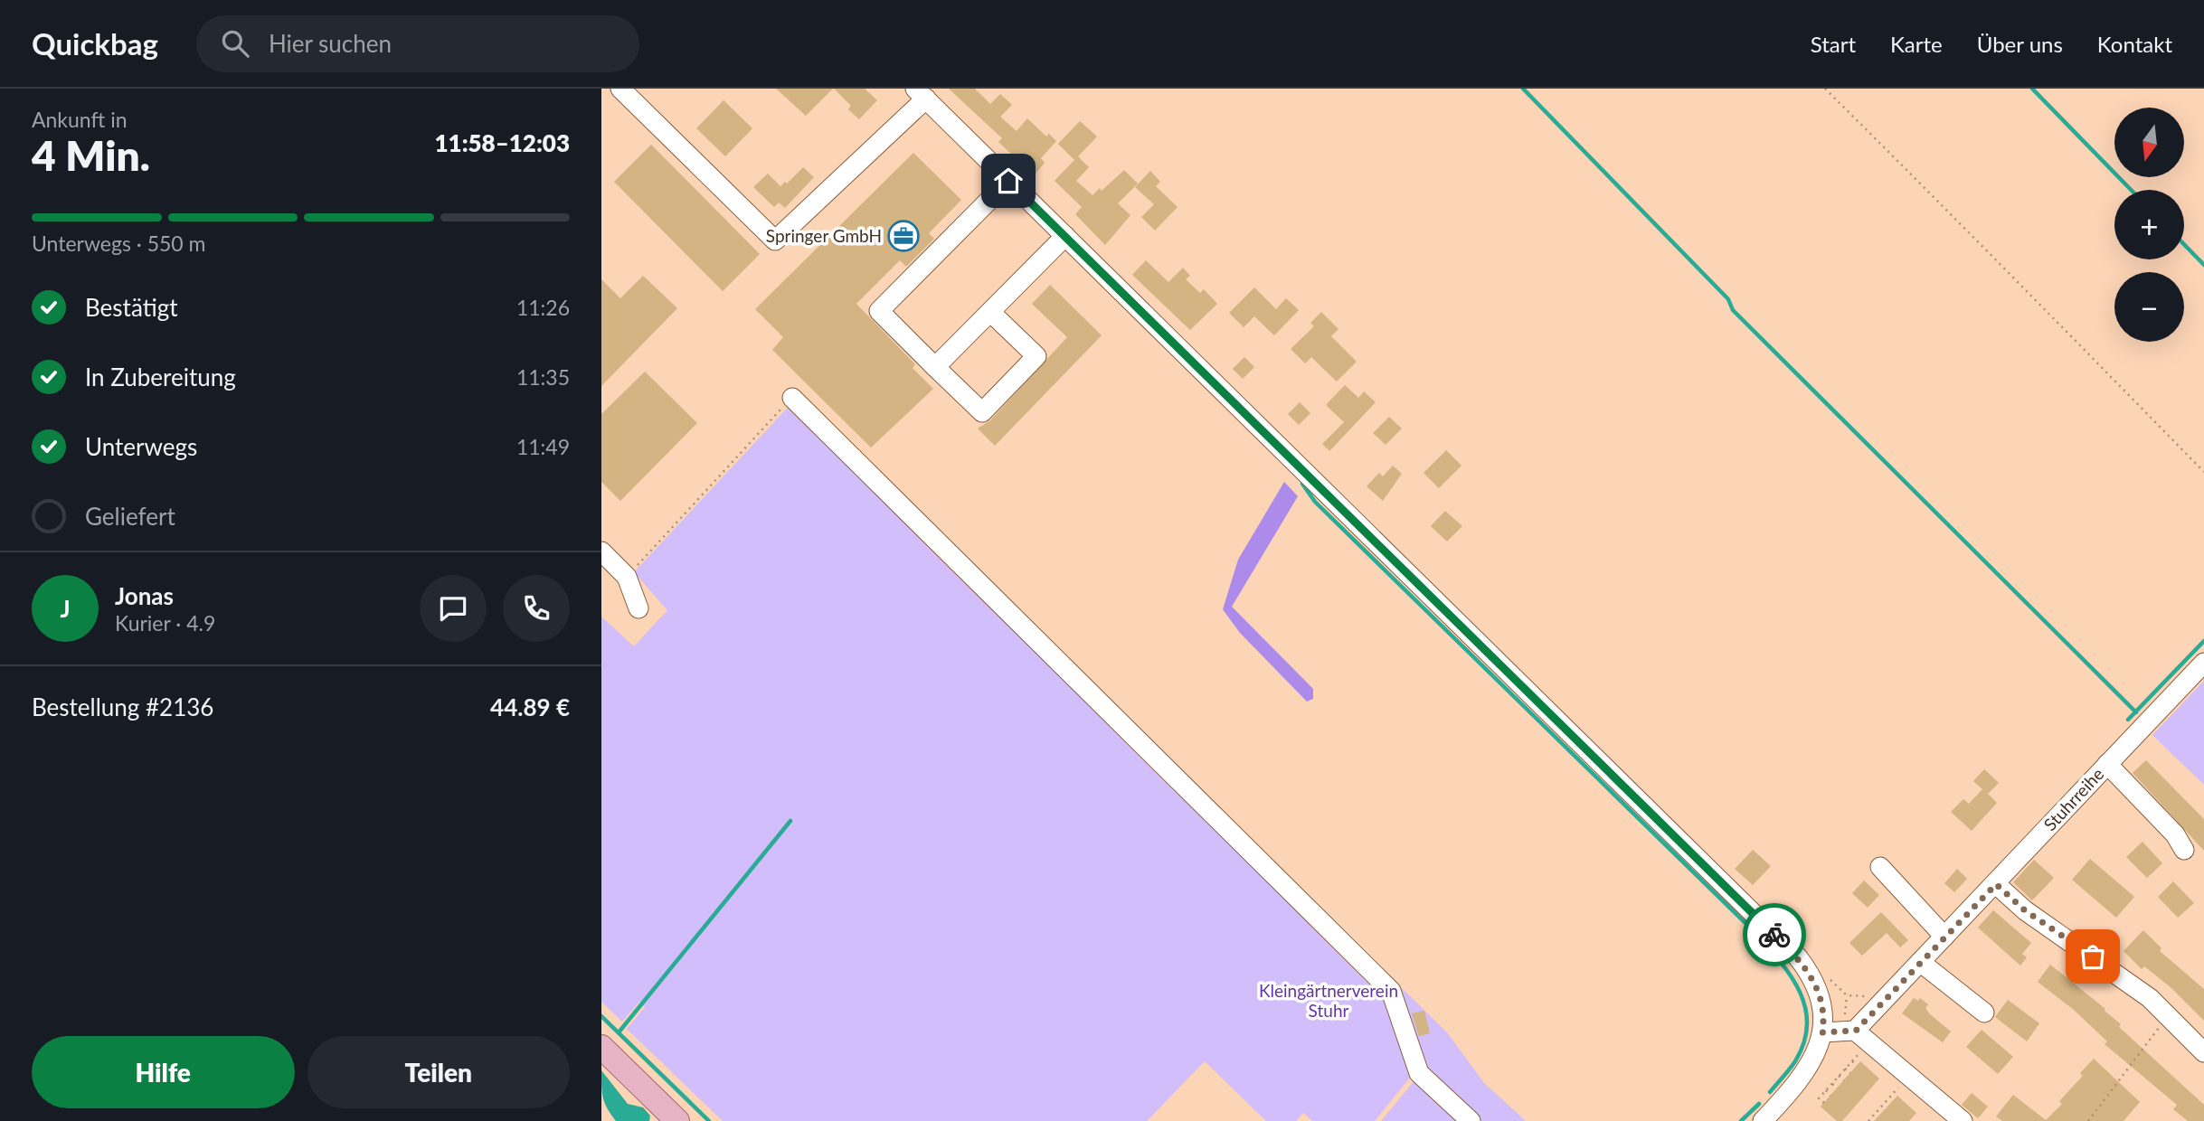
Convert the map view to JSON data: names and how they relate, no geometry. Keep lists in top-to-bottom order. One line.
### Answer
{"streets":{"street":["Stuhrreihe"]},"parks":["Kleingärtnerverein Stuhr"],"places":{"office":["Springer GmbH"]},"north":"bottom","page":{"header":"Quickbag","search":"Hier suchen","nav":["Start","Karte","Über uns","Kontakt"],"heading":["4 Min.","Ankunft in","11:58–12:03"],"panel":["Jonas","Kurier · 4.9","Bestellung #2136","44.89 €"],"map_buttons":["+","−"],"bar":"Unterwegs · 550 m","list":[["Bestätigt","11:26"],["In Zubereitung","11:35"],["Unterwegs","11:49"],"Geliefert"],"round":"J","buttons":["Hilfe","Teilen"]}}
